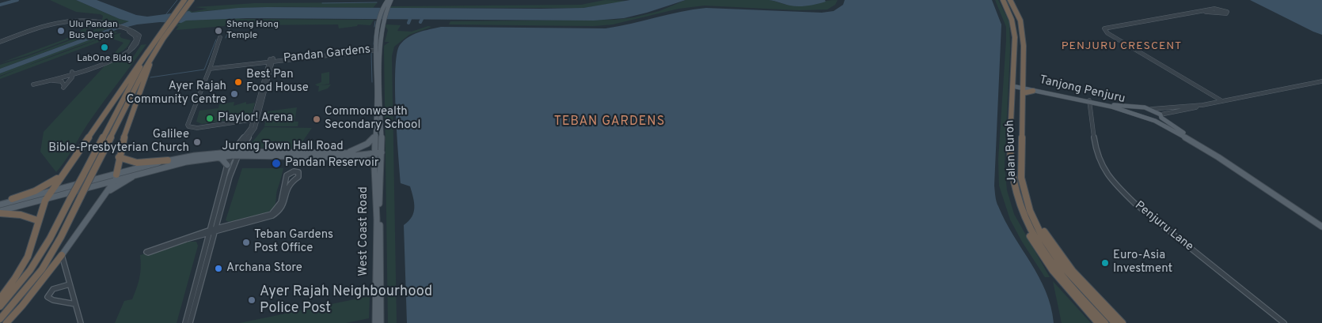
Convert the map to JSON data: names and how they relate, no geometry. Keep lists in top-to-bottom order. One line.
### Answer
{"streets":{"highway":["Jalan Buroh"],"main road":["Tanjong Penjuru","Jurong Town Hall Road","West Coast Road"],"street":["Pandan Gardens","Penjuru Lane"]},"crossings":[["Pandan Gardens","Jurong Town Hall Road"],["Pandan Gardens","West Coast Road"],["Tanjong Penjuru","Jalan Buroh"],["Tanjong Penjuru","Penjuru Lane"],["Jurong Town Hall Road","West Coast Road"]],"districts":["PENJURU CRESCENT","TEBAN GARDENS"],"places":["Ulu Pandan Bus Depot","Sheng Hong Temple","LabOne Bldg","Best Pan Food House","Ayer Rajah Community Centre","Playlor! Arena","Commonwealth Secondary School","Galilee Bible-Presbyterian Church","Pandan Reservoir","Teban Gardens Post Office","Euro-Asia Investment","Archana Store","Ayer Rajah Neighbourhood Police Post"]}
